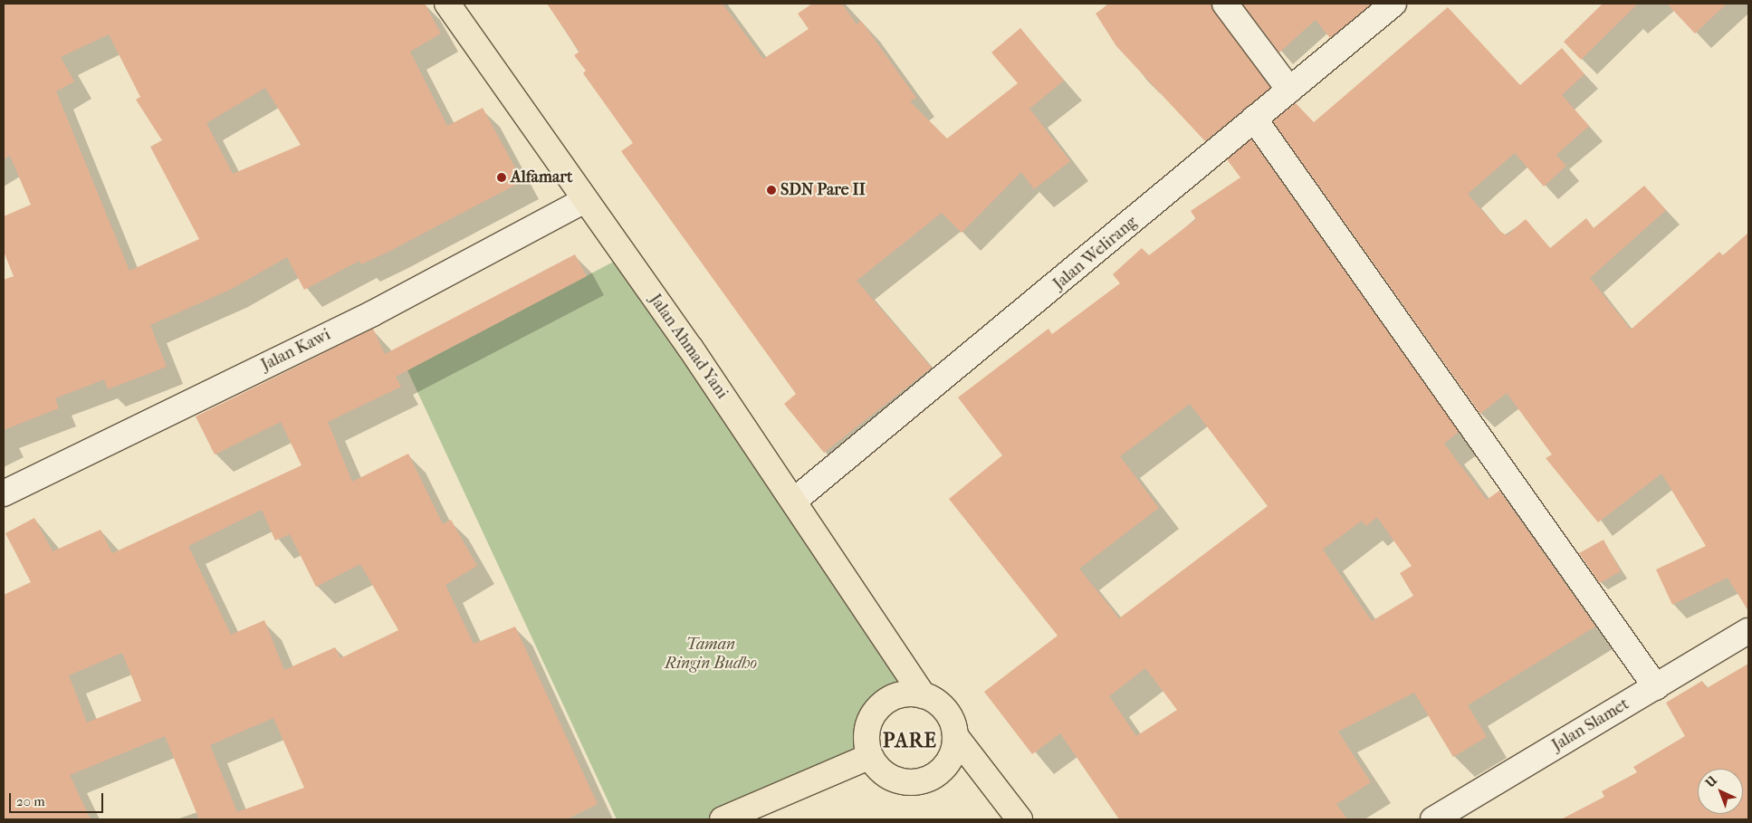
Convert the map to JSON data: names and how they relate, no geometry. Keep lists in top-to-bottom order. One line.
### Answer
{"streets":{"main road":["Jalan Ahmad Yani"],"street":["Jalan Welirang","Jalan Kawi","Jalan Slamet"]},"crossings":[["Jalan Welirang","Jalan Ahmad Yani"],["Jalan Ahmad Yani","Jalan Kawi"]],"districts":["PARE"],"parks":["Taman Ringin Budho"],"places":["Alfamart","SDN Pare II"],"scale_bar":"20 m","north":"top left"}
